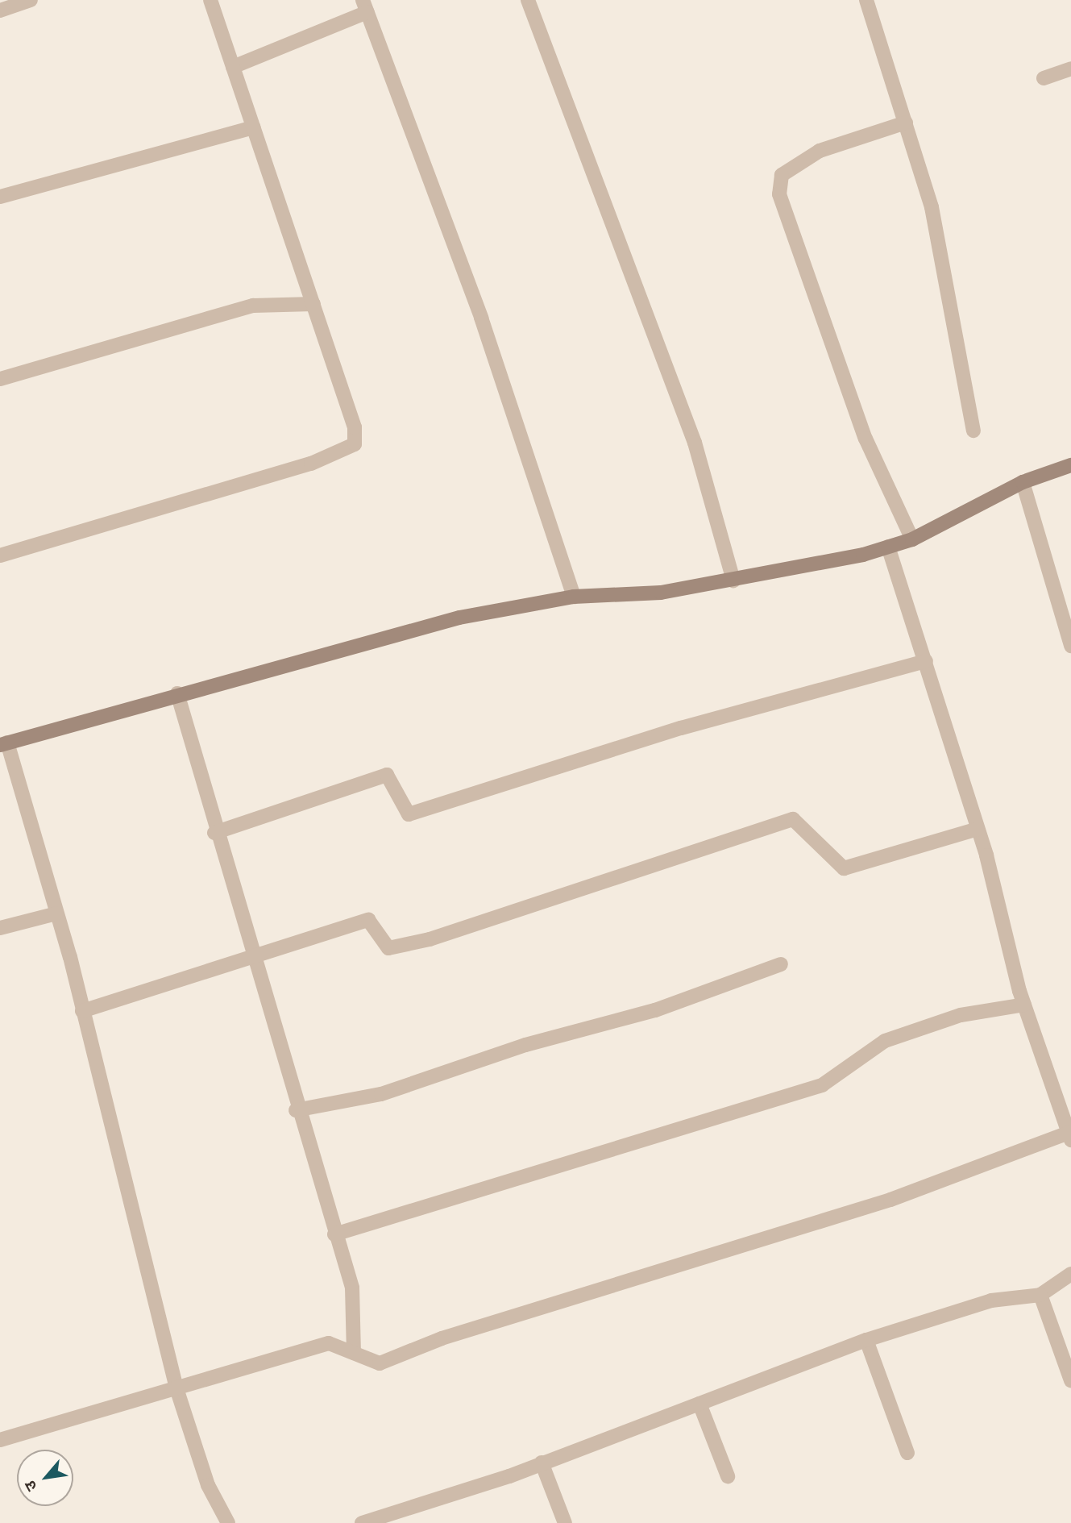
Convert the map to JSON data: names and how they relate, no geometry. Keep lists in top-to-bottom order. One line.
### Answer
{"north":"bottom left"}
